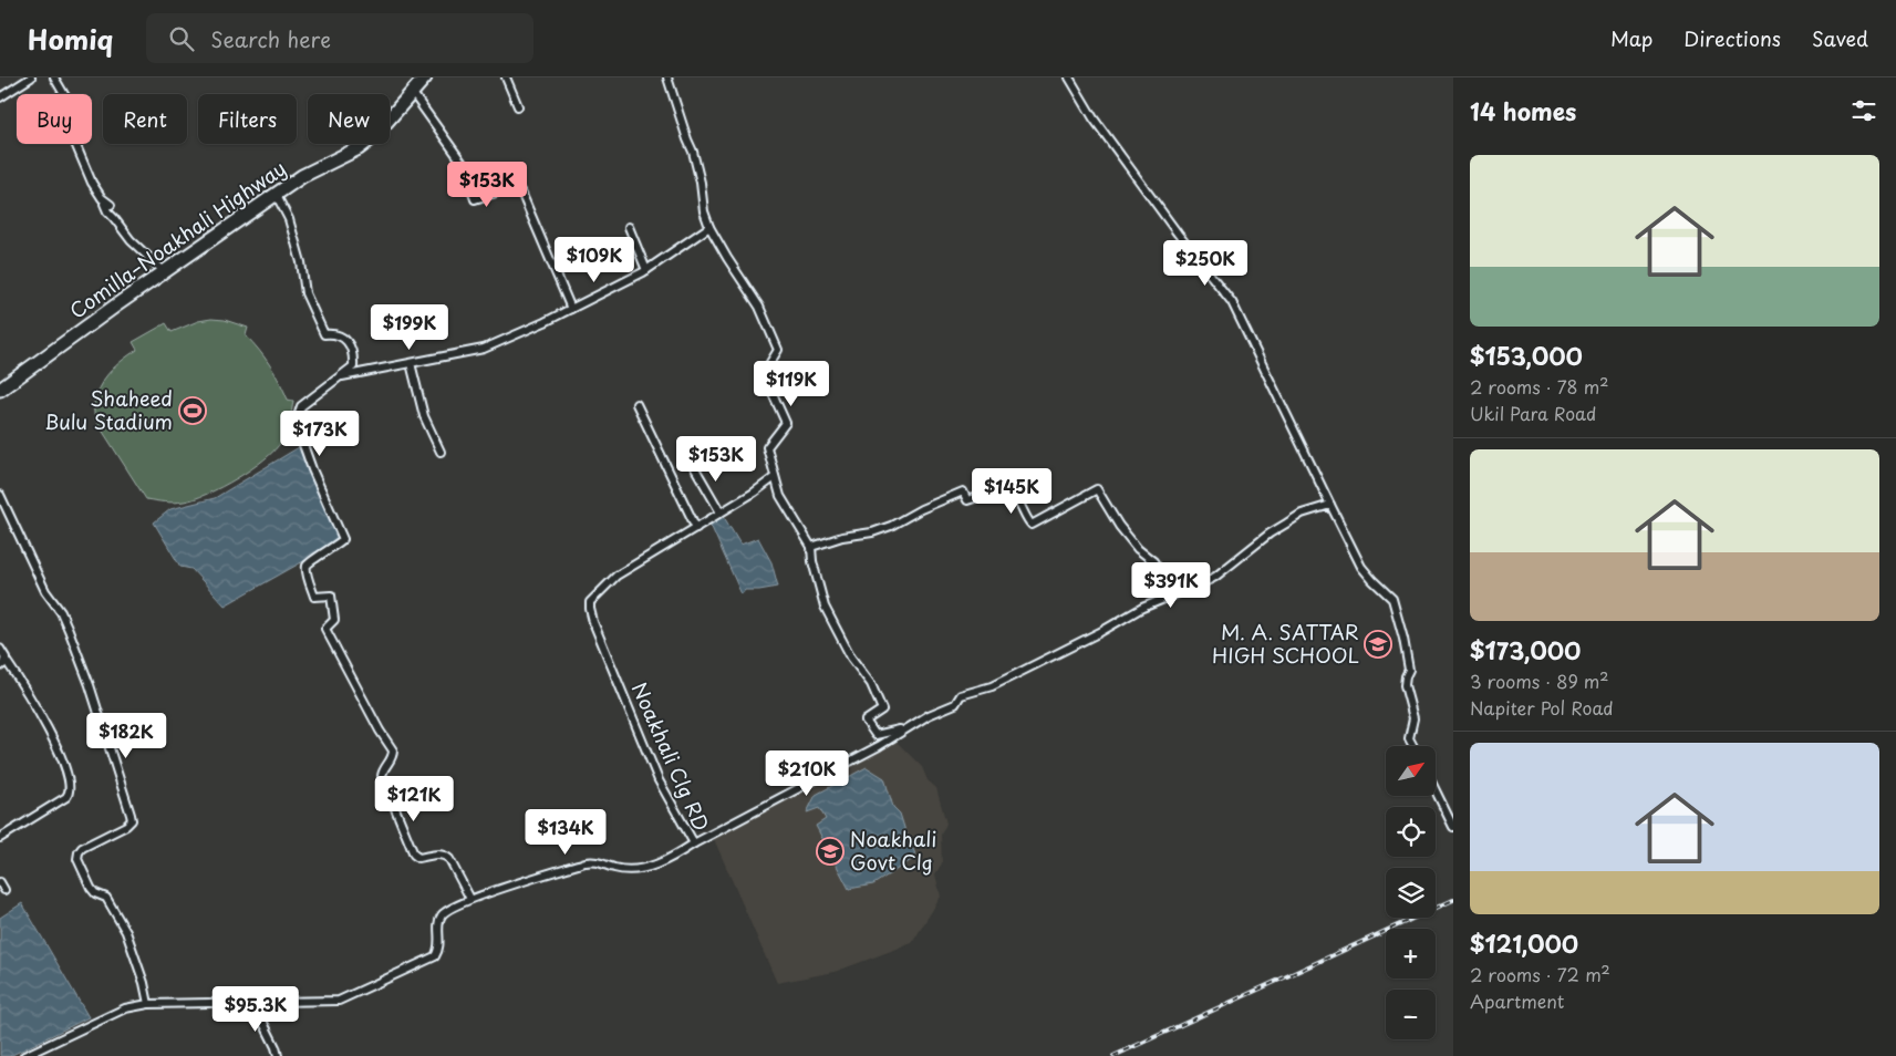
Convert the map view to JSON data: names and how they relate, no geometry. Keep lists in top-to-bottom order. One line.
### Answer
{"streets":{"highway":["Comilla–Noakhali Highway"],"street":["Noakhali Clg RD"]},"places":{"sports":["Shaheed Bulu Stadium"],"school or university":["M. A. SATTAR HIGH SCHOOL","Noakhali Govt Clg"]},"north":"top right","page":{"header":"Homiq","search":"Search here","nav":["Map","Directions","Saved"],"heading":"14 homes","chip":["Buy","Rent","Filters","New"],"list":[{"name":"$153,000","note":"2 rooms · 78 m² · Ukil Para Road"},{"name":"$173,000","note":"3 rooms · 89 m² · Napiter Pol Road"},{"name":"$121,000","note":"2 rooms · 72 m² · Apartment"}],"price":["$153K","$109K","$250K","$199K","$119K","$173K","$153K","$145K","$391K","$182K","$210K","$121K","$134K","$95.3K"],"map_buttons":["+","−"]}}
